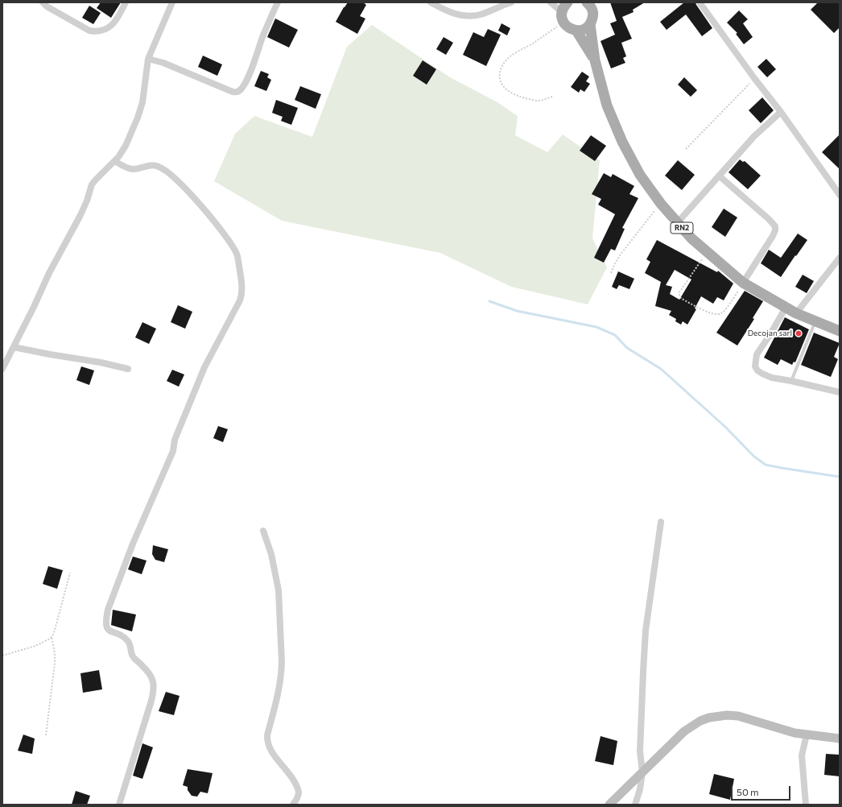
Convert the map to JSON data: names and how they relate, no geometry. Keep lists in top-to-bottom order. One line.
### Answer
{"streets":{"main road":["RN2"]},"places":["Decojan sarl"],"scale_bar":"50 m"}
